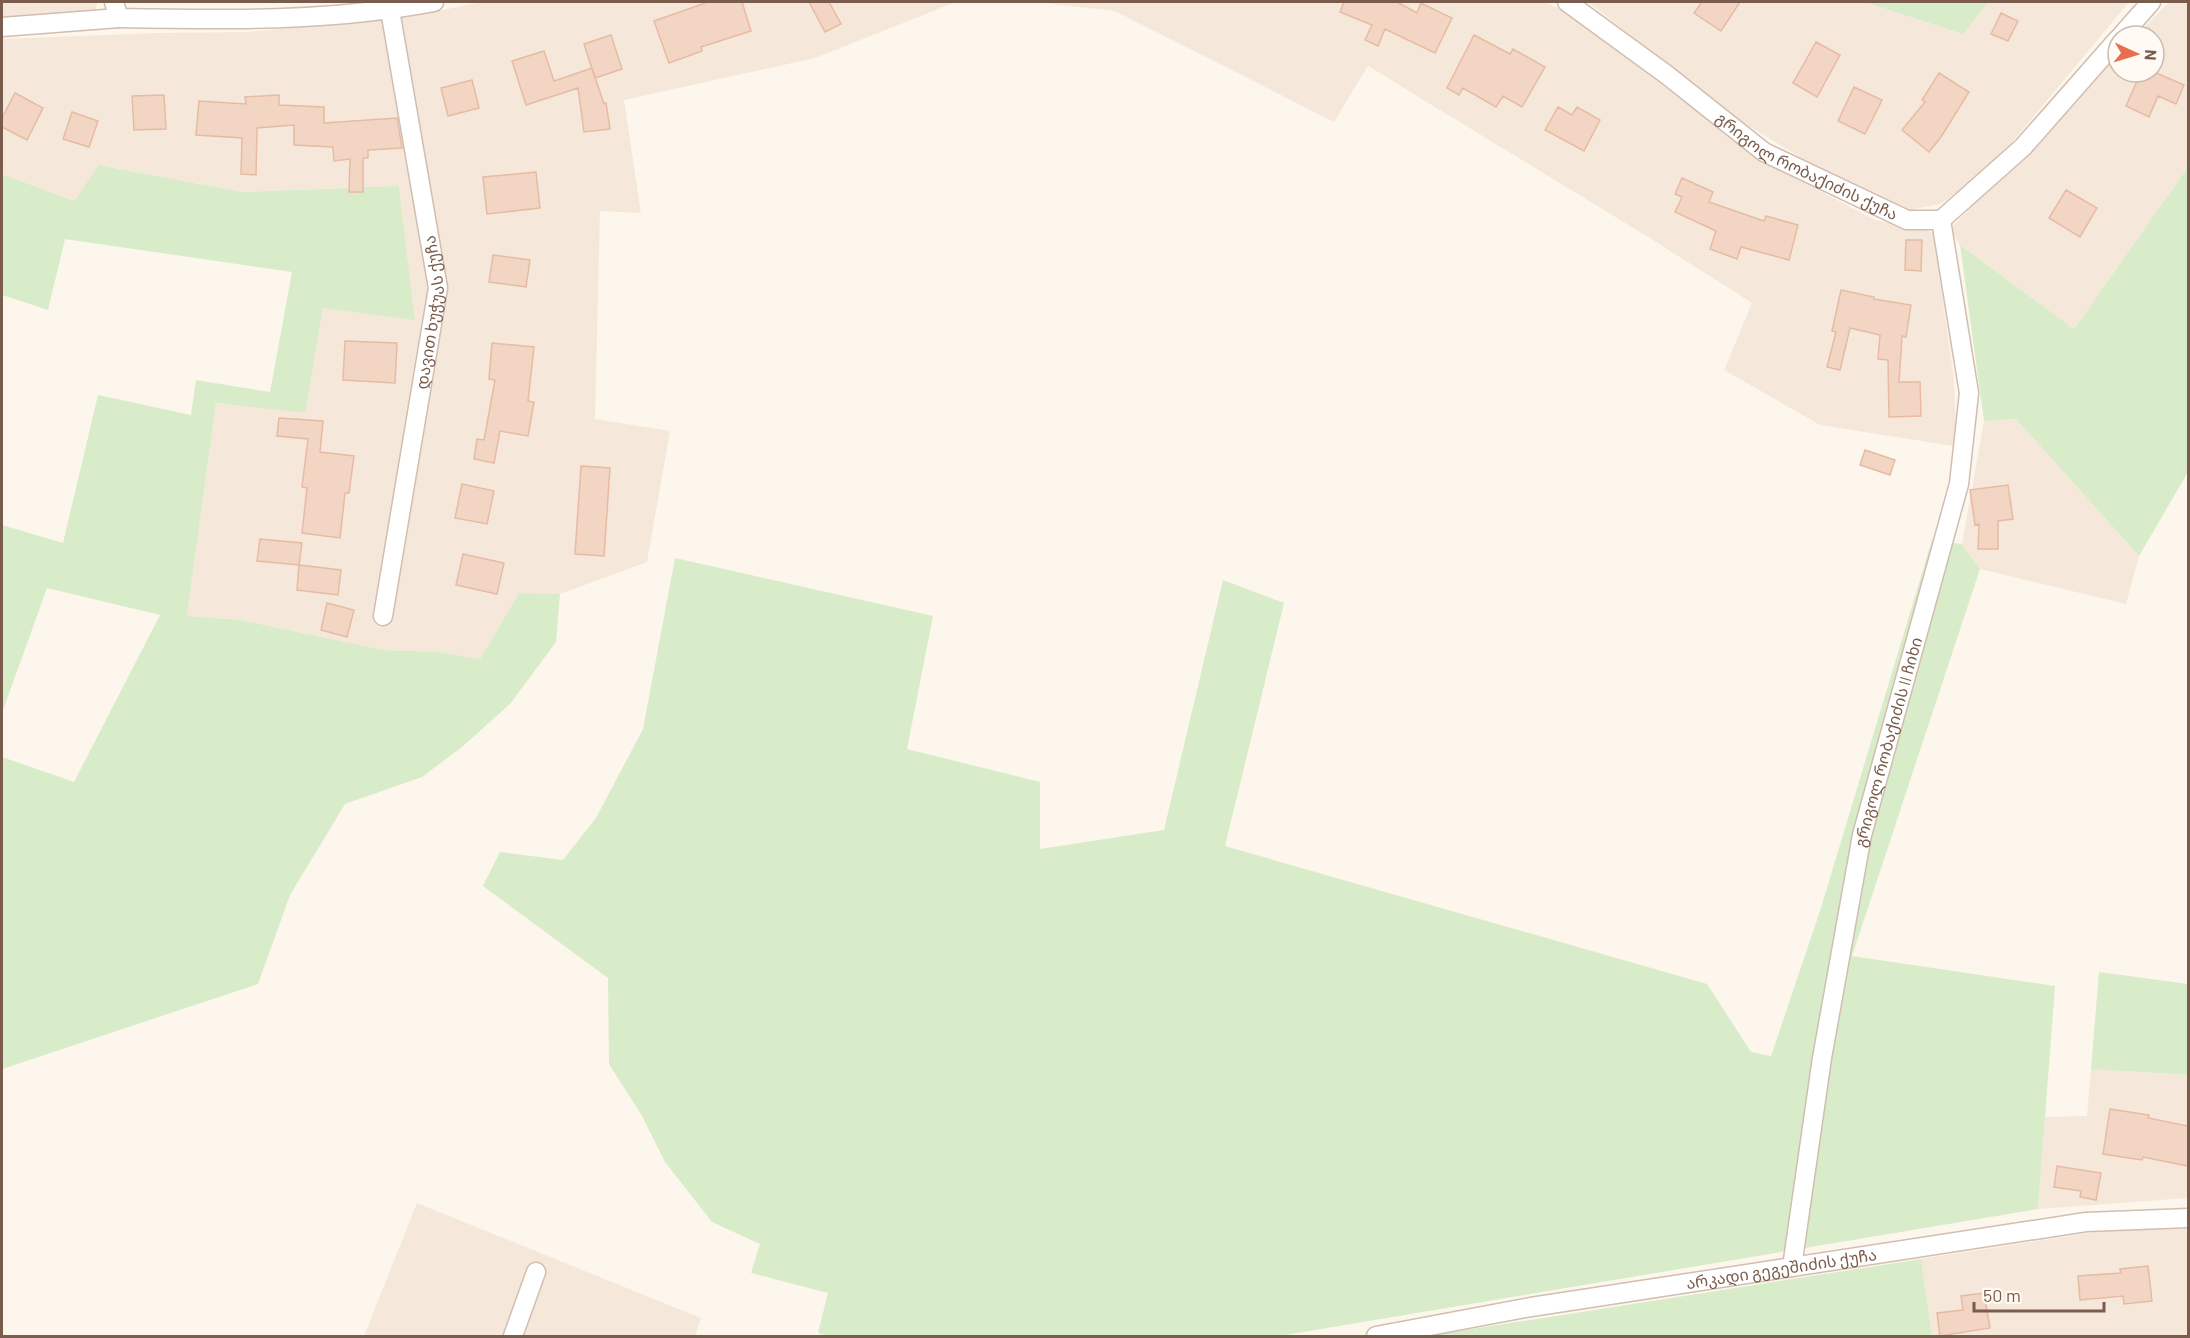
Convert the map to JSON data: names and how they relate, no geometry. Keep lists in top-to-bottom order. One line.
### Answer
{"streets":{"street":["გრიგოლ რობაქიძის ქუჩა","დავით ხუჭუას ქუჩა","გრიგოლ რობაქიძის II ჩიხი","არკადი გეგეშიძის ქუჩა"]},"crossings":[["გრიგოლ რობაქიძის ქუჩა","გრიგოლ რობაქიძის II ჩიხი"],["გრიგოლ რობაქიძის II ჩიხი","არკადი გეგეშიძის ქუჩა"]],"scale_bar":"50 m","north":"right"}
